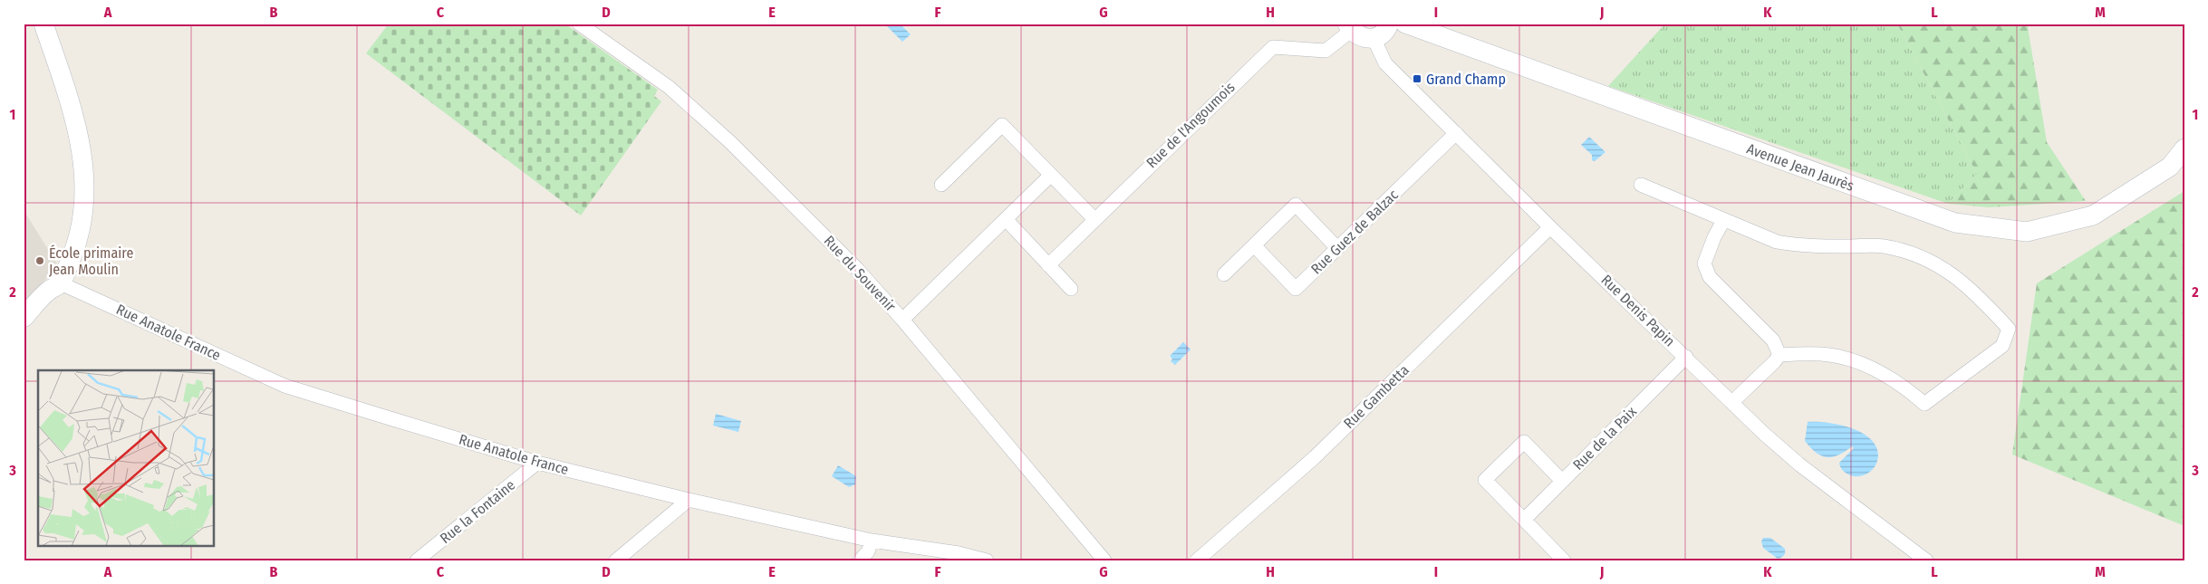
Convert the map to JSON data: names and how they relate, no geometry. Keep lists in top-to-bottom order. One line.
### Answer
{"streets":{"main road":["Avenue Jean Jaurès"],"street":["Rue de l'Angoumois","Rue Guez de Balzac","Rue du Souvenir","Rue Denis Papin","Rue Anatole France","Rue Gambetta","Rue de la Paix","Rue la Fontaine"]},"crossings":[["Rue Guez de Balzac","Rue Denis Papin"],["Rue Denis Papin","Rue Gambetta"],["Rue Denis Papin","Rue de la Paix"],["Rue Anatole France","Rue la Fontaine"]],"places":{"transit":["Grand Champ"],"other":["École primaire Jean Moulin"]},"grid":{"columns":["A","B","C","D","E","F","G","H","I","J","K","L","M"],"rows":["1","2","3"]}}
